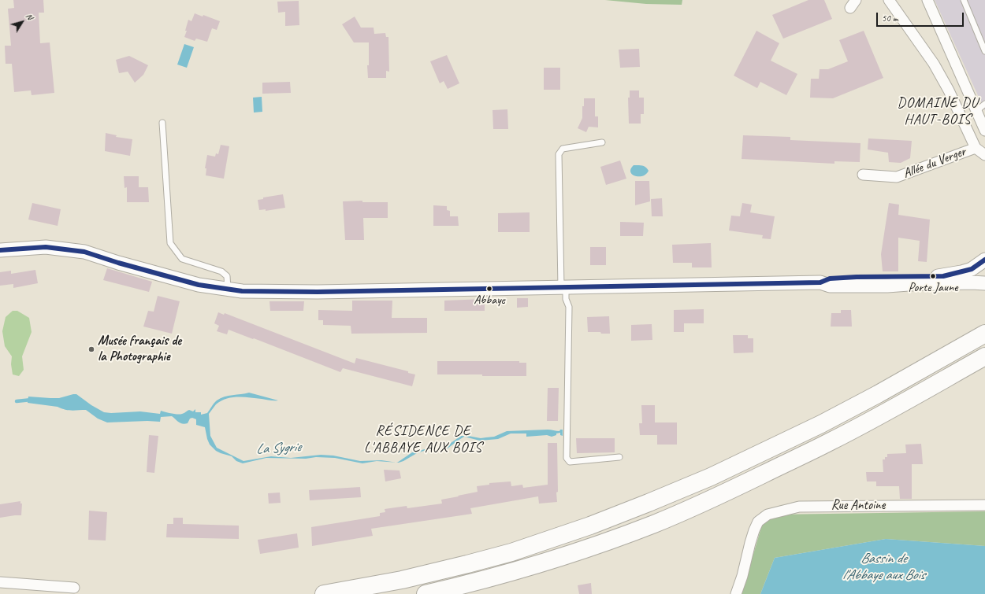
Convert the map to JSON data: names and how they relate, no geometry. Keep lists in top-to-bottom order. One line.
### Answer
{"streets":{"street":["Allée du Verger","Rue Antoine"]},"districts":["DOMAINE DU HAUT-BOIS","RÉSIDENCE DE L'ABBAYE AUX BOIS"],"water":["La Sygrie","Bassin de l'Abbaye aux Bois"],"places":["Porte Jaune","Abbaye","Musée français de la Photographie"],"scale_bar":"50 m","north":"top right"}
